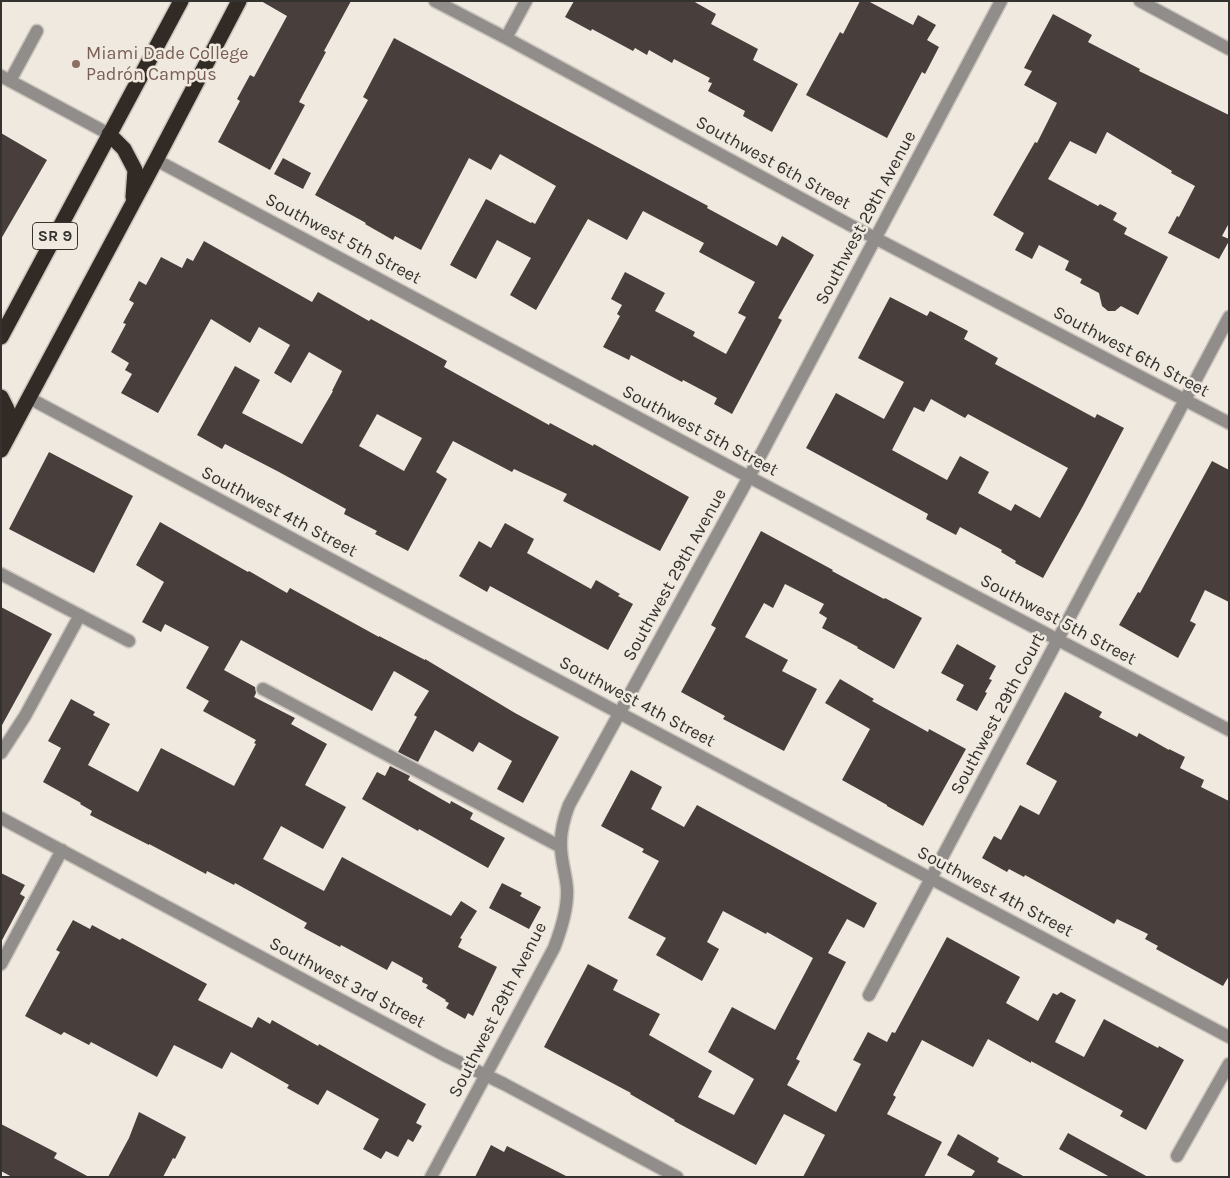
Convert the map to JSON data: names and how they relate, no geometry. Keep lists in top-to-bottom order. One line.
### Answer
{"streets":{"highway":["SR 9"],"street":["Southwest 6th Street","Southwest 29th Avenue","Southwest 5th Street","Southwest 4th Street","Southwest 29th Court","Southwest 3rd Street"]},"crossings":[["Southwest 6th Street","Southwest 29th Avenue"],["Southwest 6th Street","Southwest 29th Court"],["Southwest 29th Avenue","Southwest 5th Street"],["Southwest 29th Avenue","Southwest 4th Street"],["Southwest 29th Avenue","Southwest 3rd Street"],["Southwest 5th Street","Southwest 29th Court"],["Southwest 4th Street","Southwest 29th Court"]],"places":["Miami Dade College Padrón Campus"]}
